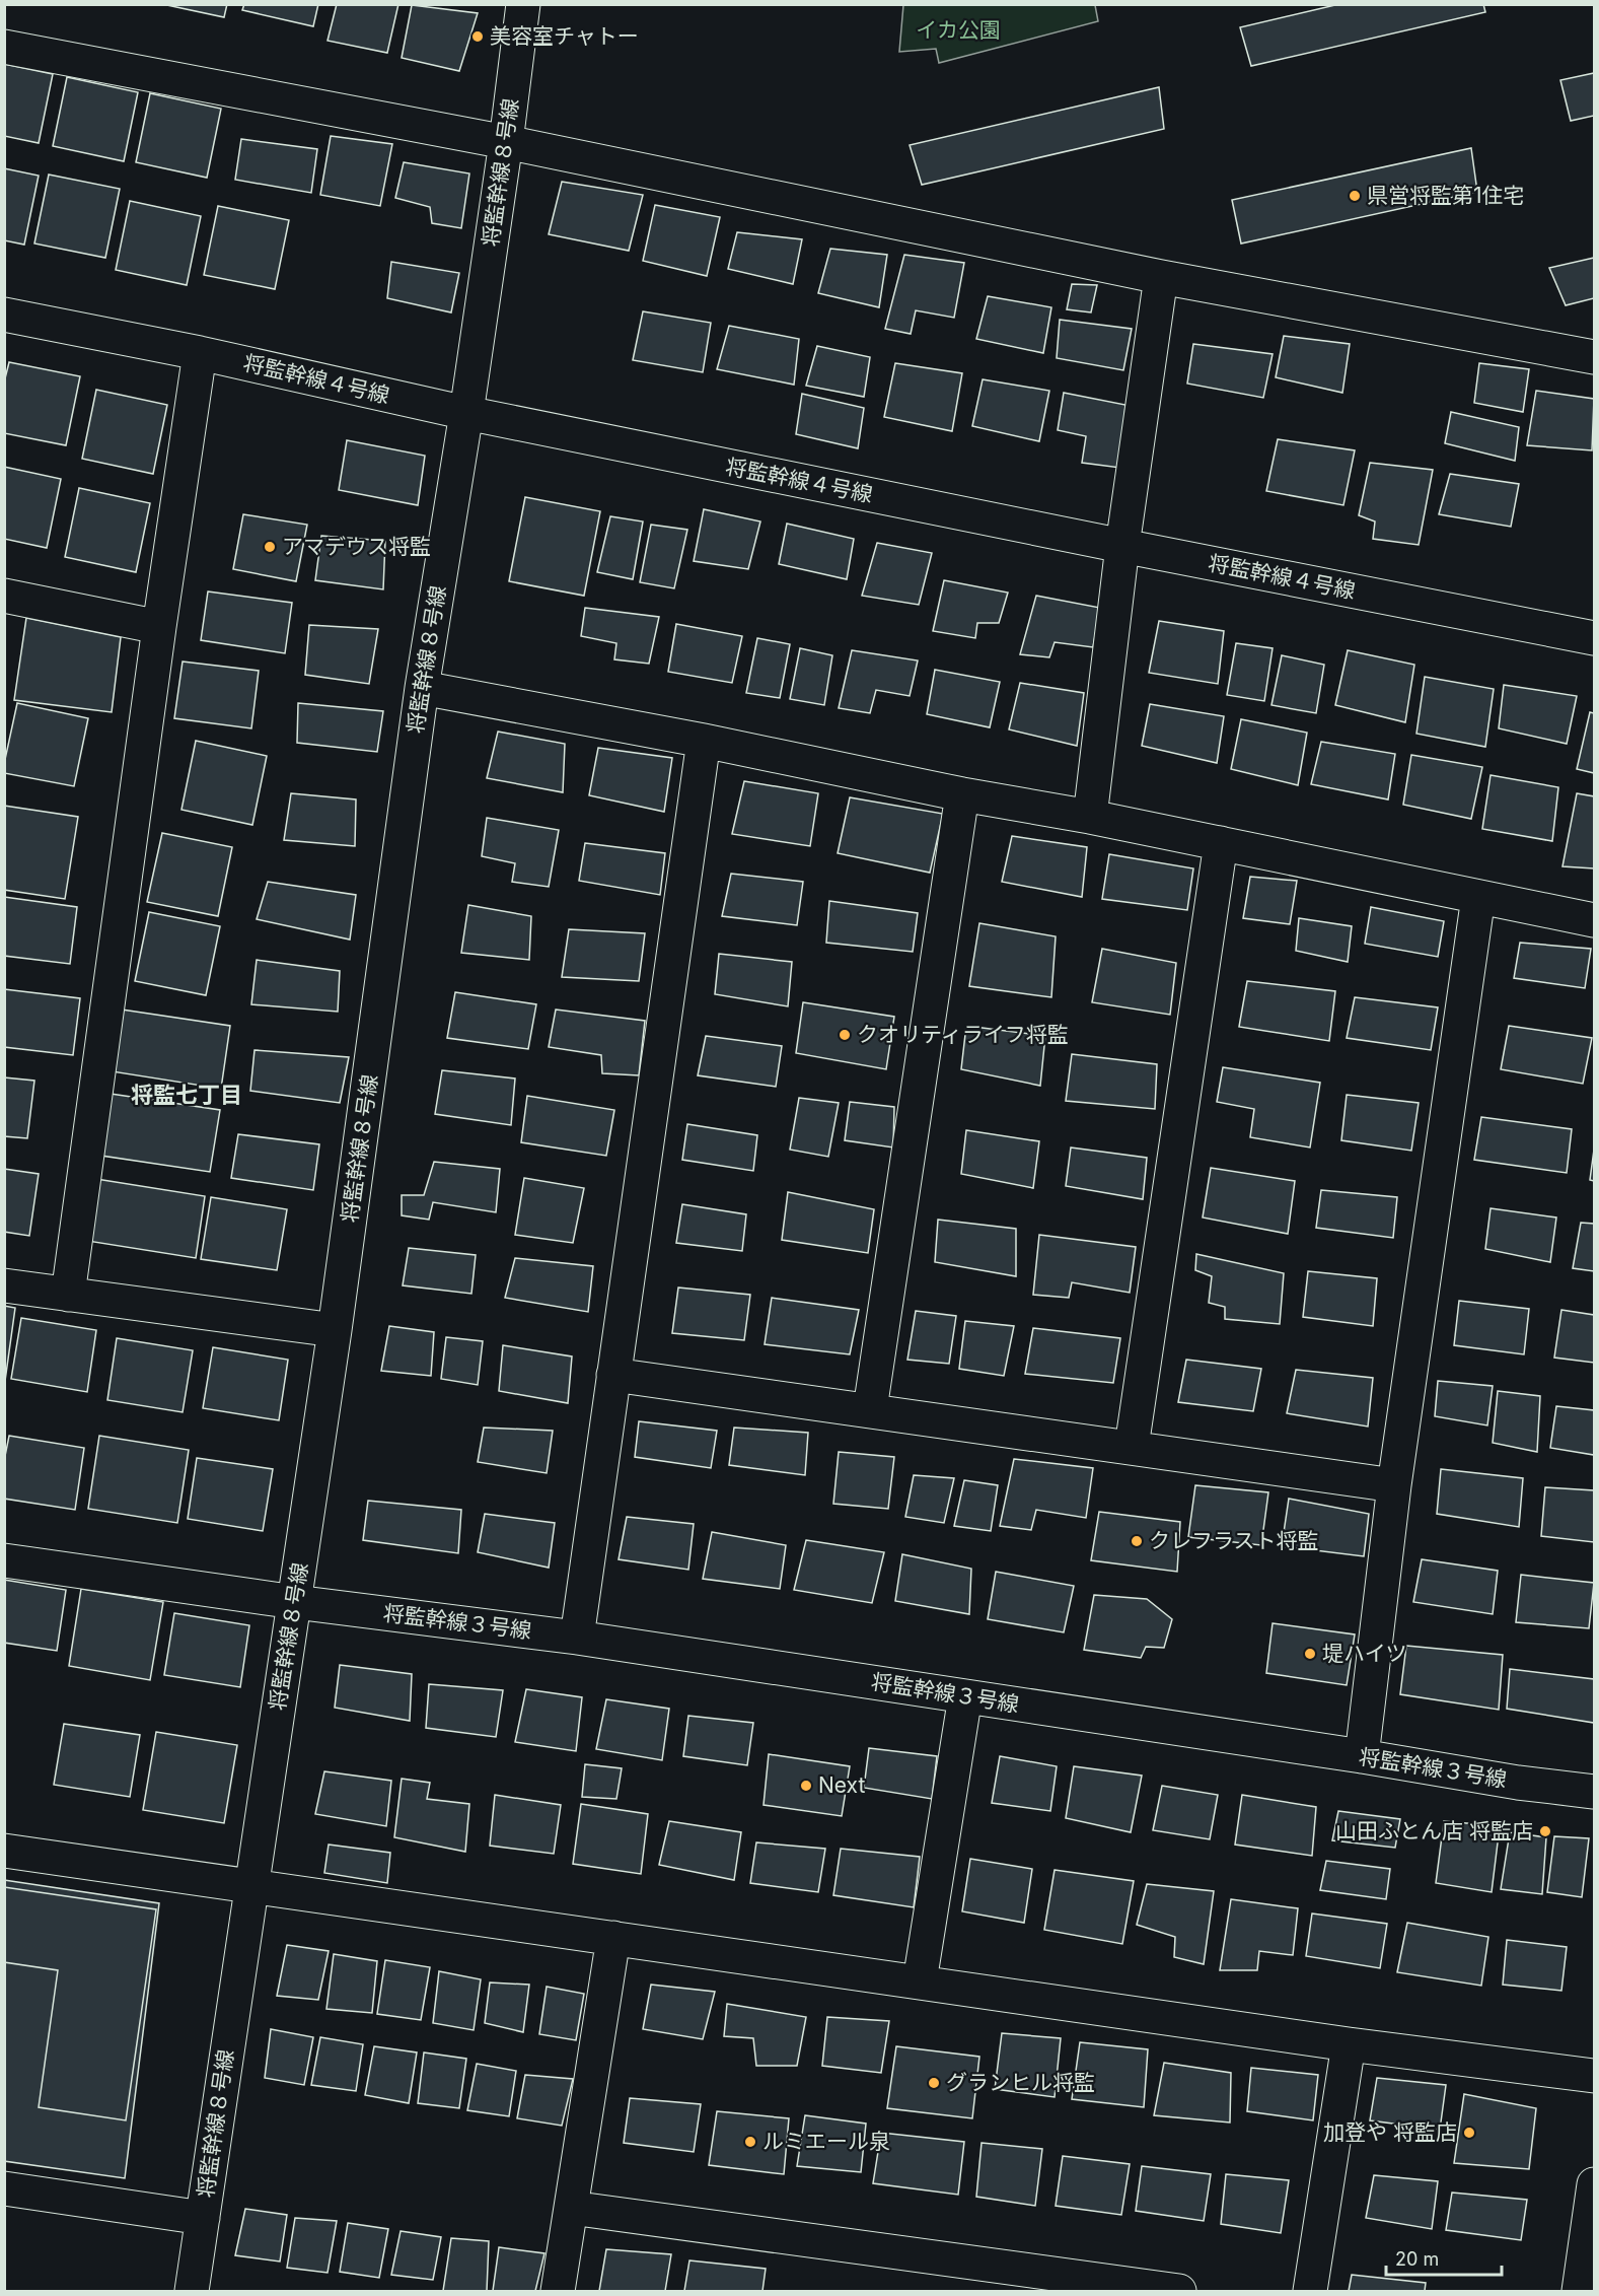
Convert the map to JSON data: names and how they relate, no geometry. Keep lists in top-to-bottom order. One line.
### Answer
{"streets":{"street":["将監幹線８号線","将監幹線４号線","将監幹線３号線"]},"crossings":[["将監幹線８号線","将監幹線４号線"],["将監幹線８号線","将監幹線３号線"]],"districts":["将監七丁目"],"parks":["イカ公園"],"places":["美容室チャトー","県営将監第1住宅","アマデウス将監","クオリティライフ将監","クレフラスト将監","堤ハイツ","Next","山田ふとん店 将監店","グランヒル将監","加登や 将監店","ルミエール泉"],"scale_bar":"20 m"}
